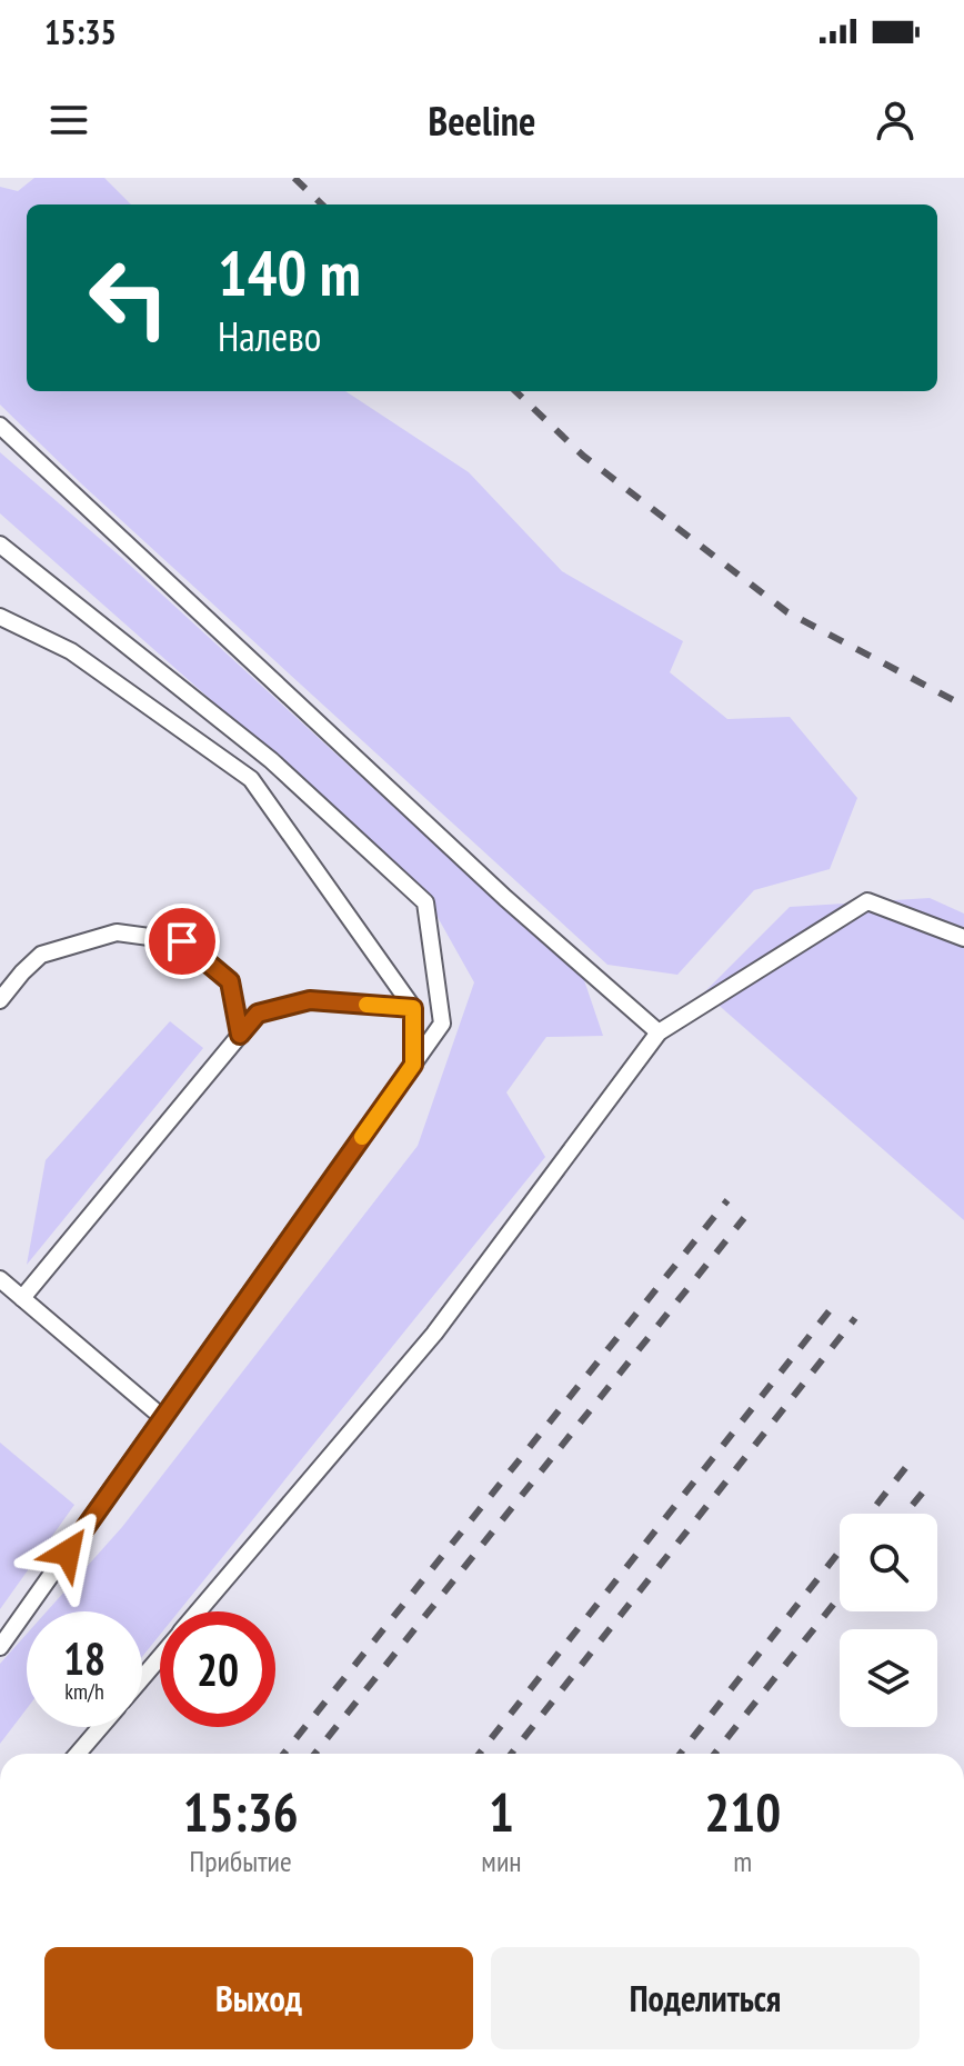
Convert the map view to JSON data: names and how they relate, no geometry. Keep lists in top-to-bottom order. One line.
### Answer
{"page":{"status":"15:35","header":"Beeline","turn":["140 m","Налево"],"speed":"18 km/h","limit":"20","eta":["15:36","Прибытие","1","мин","210","m"],"buttons":["Выход","Поделиться"]}}
